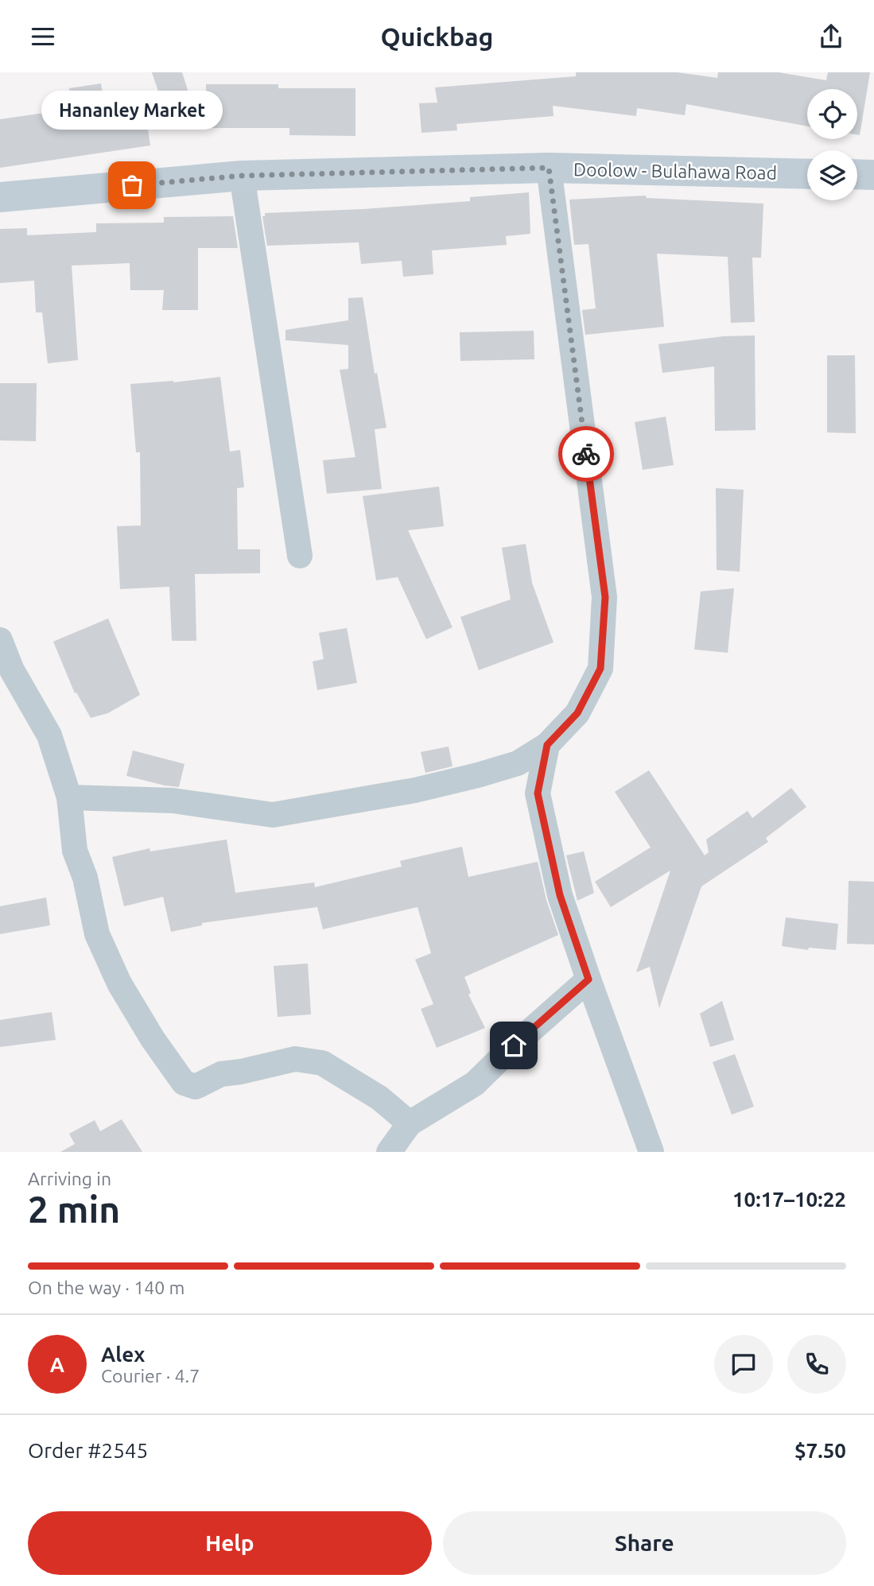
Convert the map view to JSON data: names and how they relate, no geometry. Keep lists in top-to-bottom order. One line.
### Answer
{"streets":{"main road":["Doolow - Bulahawa Road"]},"places":["Hananley Market"],"page":{"header":"Quickbag","bubble":"Hananley Market","heading":["2 min","Arriving in","10:17–10:22"],"panel":["Alex","Courier · 4.7","Order #2545","$7.50"],"bar":"On the way · 140 m","round":"A","buttons":["Help","Share"]}}
